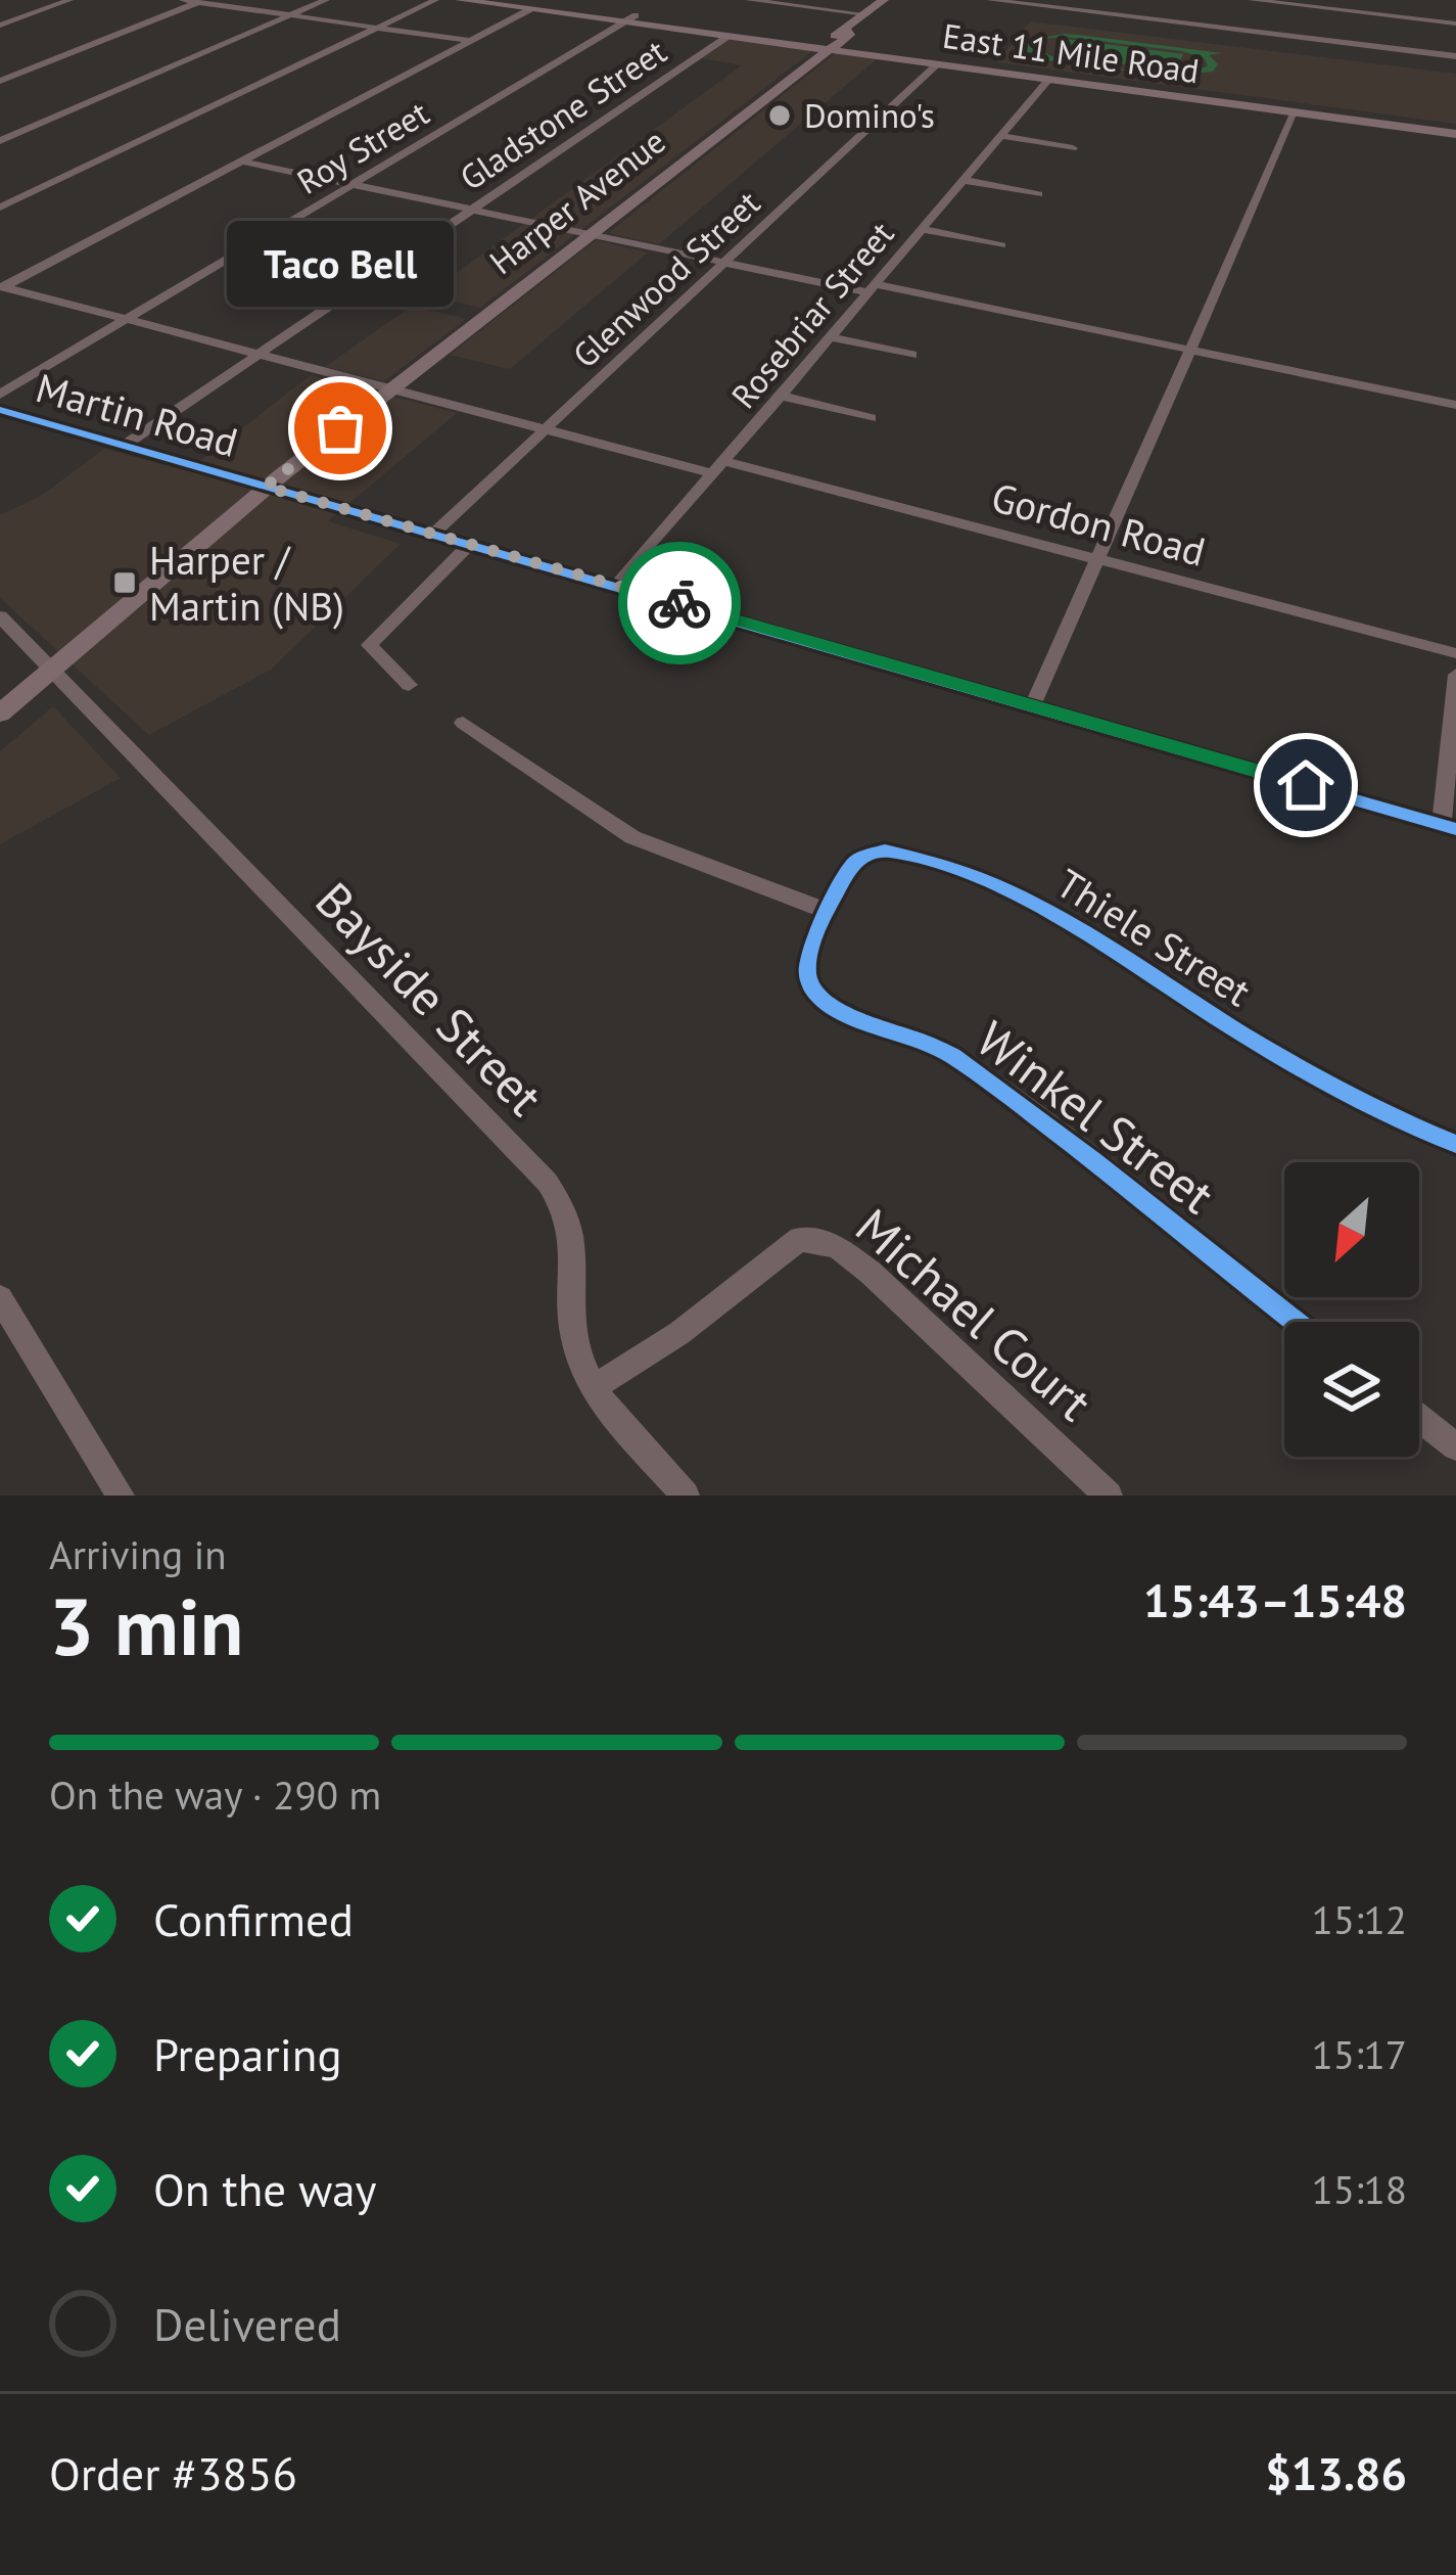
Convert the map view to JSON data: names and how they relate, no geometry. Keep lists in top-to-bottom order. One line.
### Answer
{"streets":{"main road":["East 11 Mile Road","Harper Avenue"],"street":["Gladstone Street","Roy Street","Glenwood Street","Rosebriar Street","Martin Road","Gordon Road","Thiele Street","Bayside Street","Winkel Street","Michael Court"]},"crossings":[["East 11 Mile Road","Gladstone Street"],["East 11 Mile Road","Roy Street"],["East 11 Mile Road","Harper Avenue"],["East 11 Mile Road","Glenwood Street"],["East 11 Mile Road","Rosebriar Street"],["Gladstone Street","Martin Road"],["Gladstone Street","Gordon Road"],["Roy Street","Gordon Road"],["Harper Avenue","Martin Road"],["Harper Avenue","Gordon Road"],["Harper Avenue","Bayside Street"],["Glenwood Street","Martin Road"],["Glenwood Street","Gordon Road"],["Rosebriar Street","Martin Road"],["Rosebriar Street","Gordon Road"],["Thiele Street","Winkel Street"],["Bayside Street","Michael Court"]],"places":{"other":["Domino's","Taco Bell"],"transit":["Harper / Martin (NB)"]},"north":"bottom left","page":{"bubble":"Taco Bell","heading":["3 min","Arriving in","15:43–15:48"],"panel":["Order #3856","$13.86"],"bar":"On the way · 290 m","list":[["Confirmed","15:12"],["Preparing","15:17"],["On the way","15:18"],"Delivered"]}}
